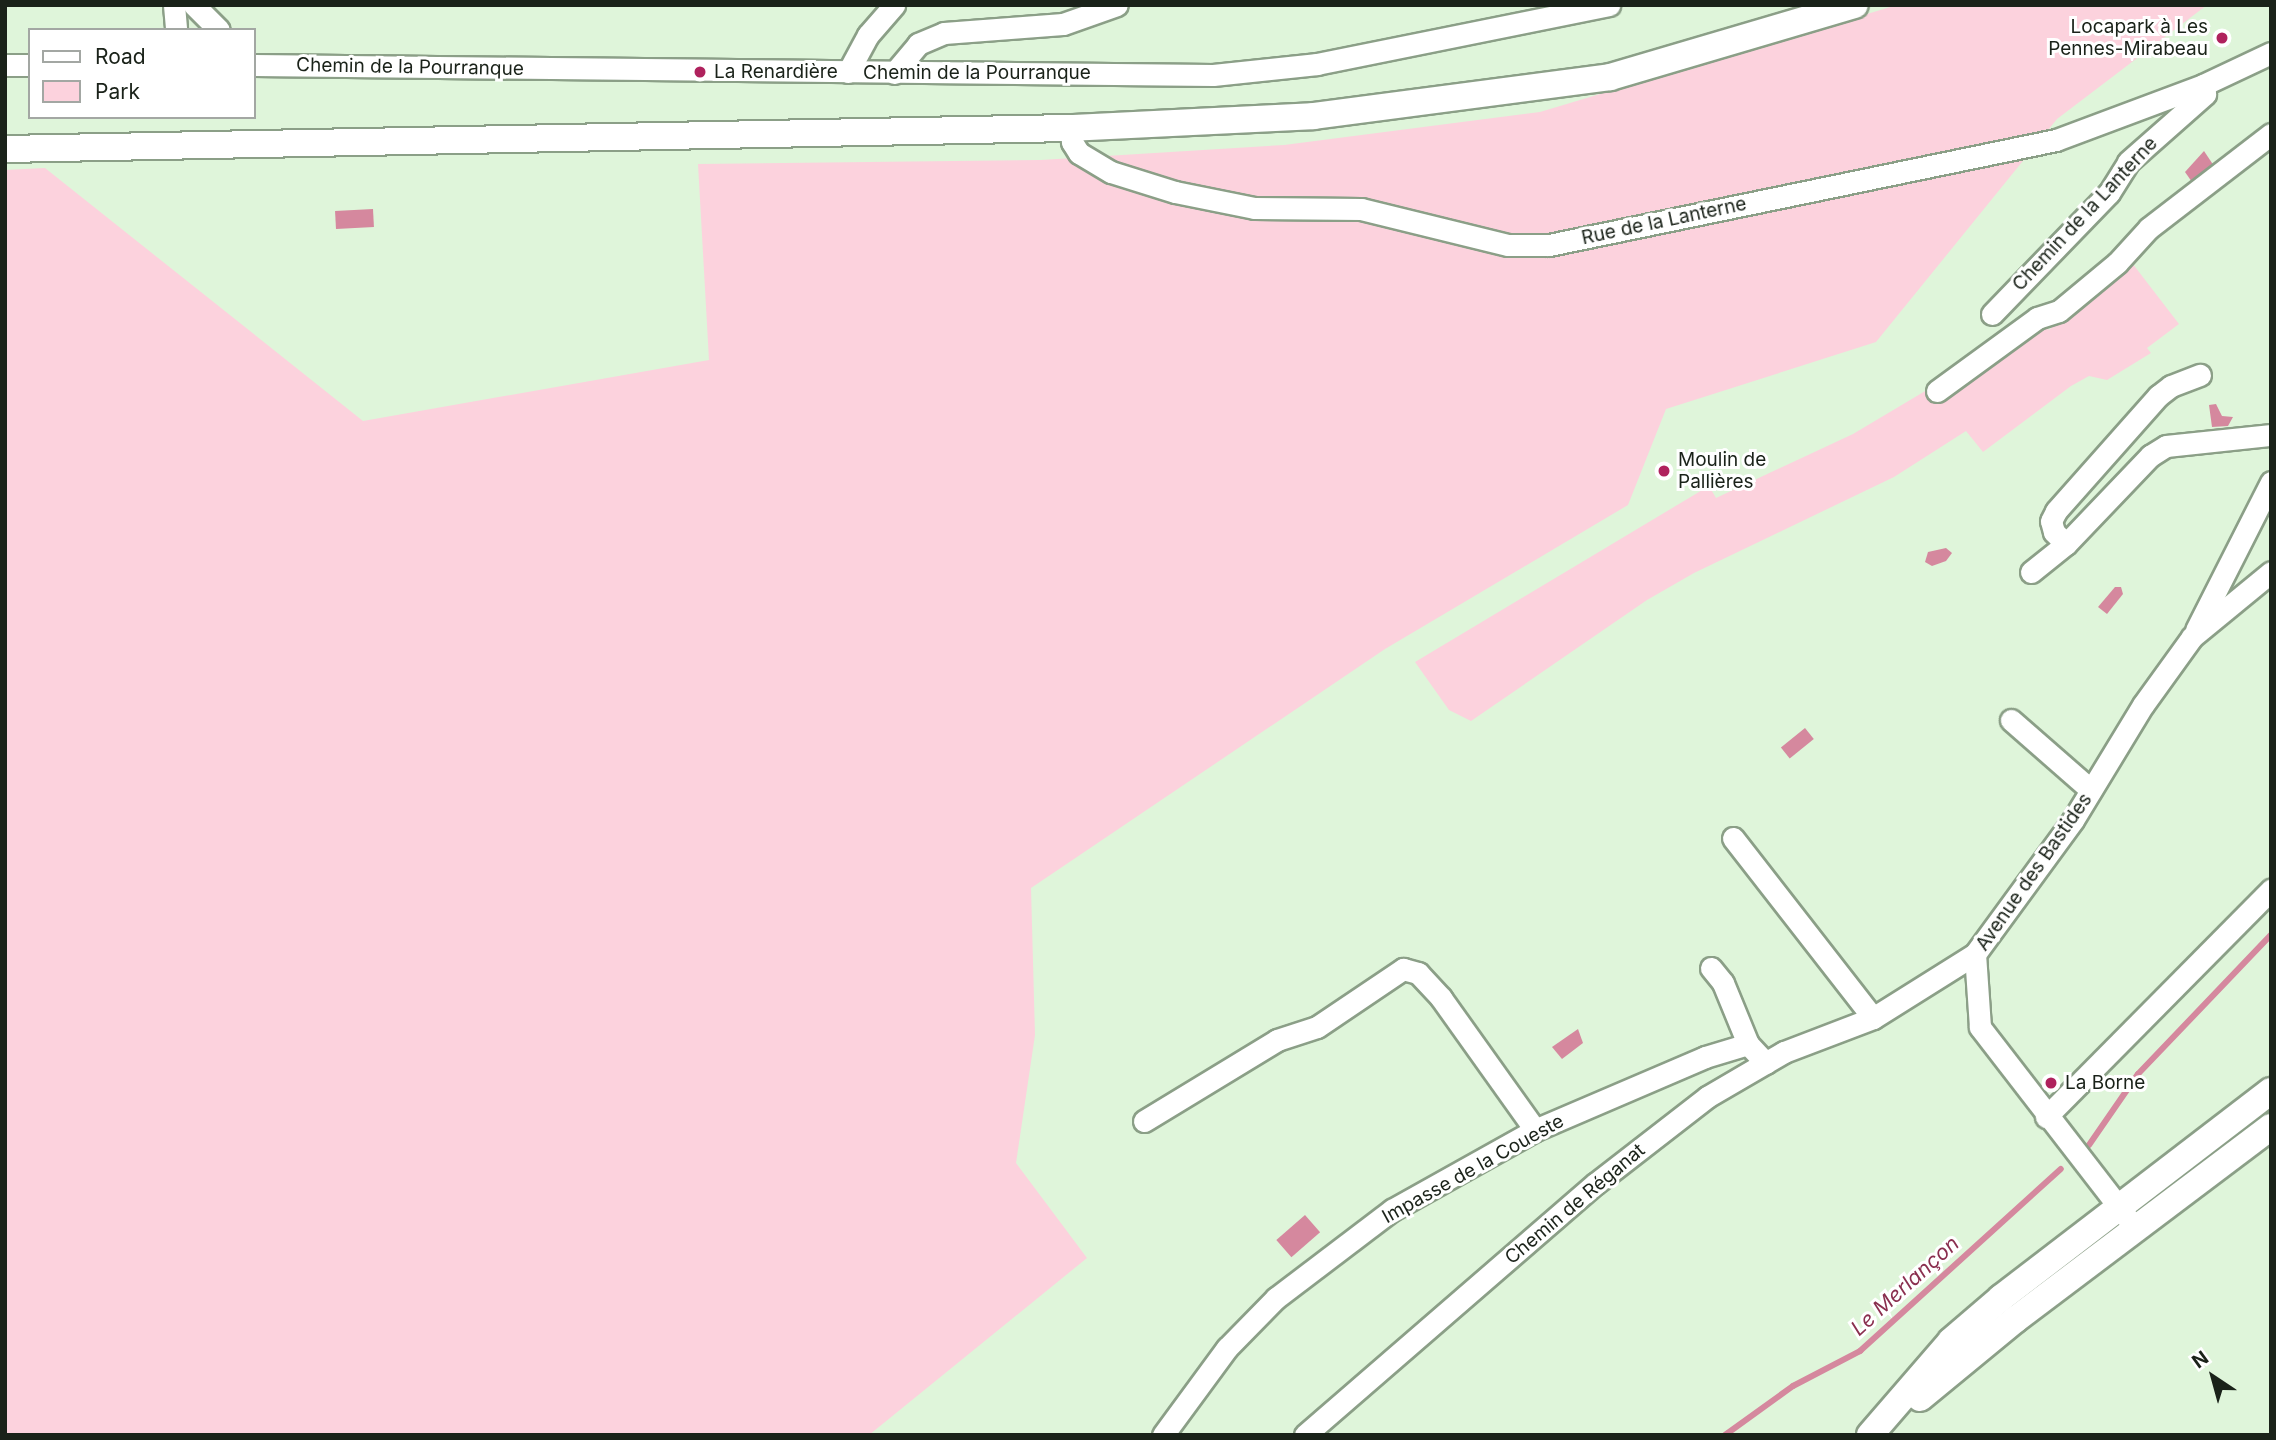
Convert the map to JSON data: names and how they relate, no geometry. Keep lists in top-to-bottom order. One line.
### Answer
{"streets":{"street":["Chemin de la Pourranque","Chemin de la Lanterne","Rue de la Lanterne","Avenue des Bastides","Impasse de la Coueste","Chemin de Réganat"]},"crossings":[["Chemin de la Lanterne","Rue de la Lanterne"],["Avenue des Bastides","Chemin de Réganat"]],"water":["Le Merlançon"],"places":["Locapark à Les Pennes-Mirabeau","La Renardière","Moulin de Pallières","La Borne"],"legend":["Road","Park"],"north":"top left"}
